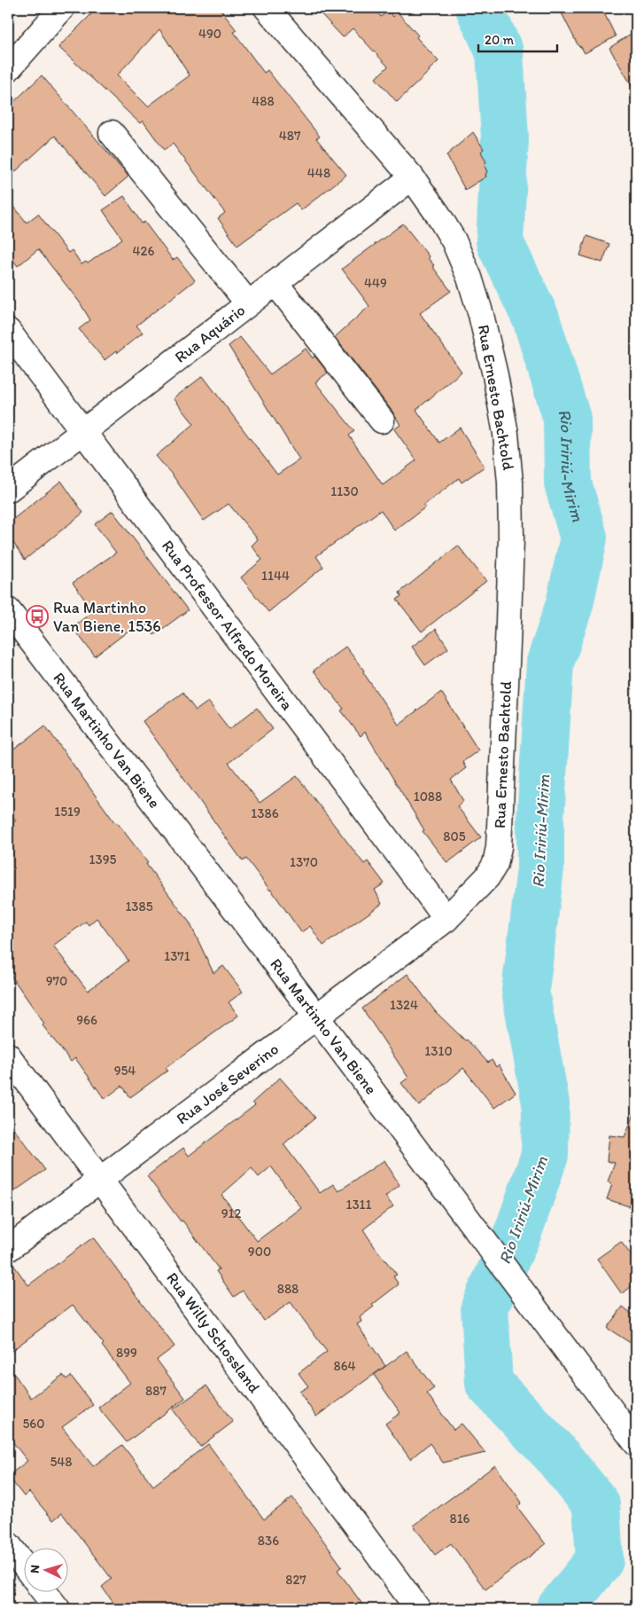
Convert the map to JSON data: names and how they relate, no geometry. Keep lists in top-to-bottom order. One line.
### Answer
{"streets":{"street":["Rua Aquário","Rua Ernesto Bachtold","Rua Professor Alfredo Moreira","Rua Martinho Van Biene","Rua José Severino","Rua Willy Schossland"]},"crossings":[["Rua Aquário","Rua Ernesto Bachtold"],["Rua Aquário","Rua Professor Alfredo Moreira"],["Rua Ernesto Bachtold","Rua Professor Alfredo Moreira"],["Rua Ernesto Bachtold","Rua José Severino"],["Rua Professor Alfredo Moreira","Rua José Severino"],["Rua Martinho Van Biene","Rua José Severino"],["Rua José Severino","Rua Willy Schossland"]],"water":["Rio Iririú-Mirim"],"places":{"bus stop":["Rua Martinho Van Biene, 1536"]},"house_numbers":["490","488","487","448","426","449","1130","1144","1088","1519","1386","805","1395","1370","1385","1371","970","1324","966","1310","954","1311","912","900","888","899","864","887","560","548","816","836","827"],"scale_bar":"20 m","north":"left"}
